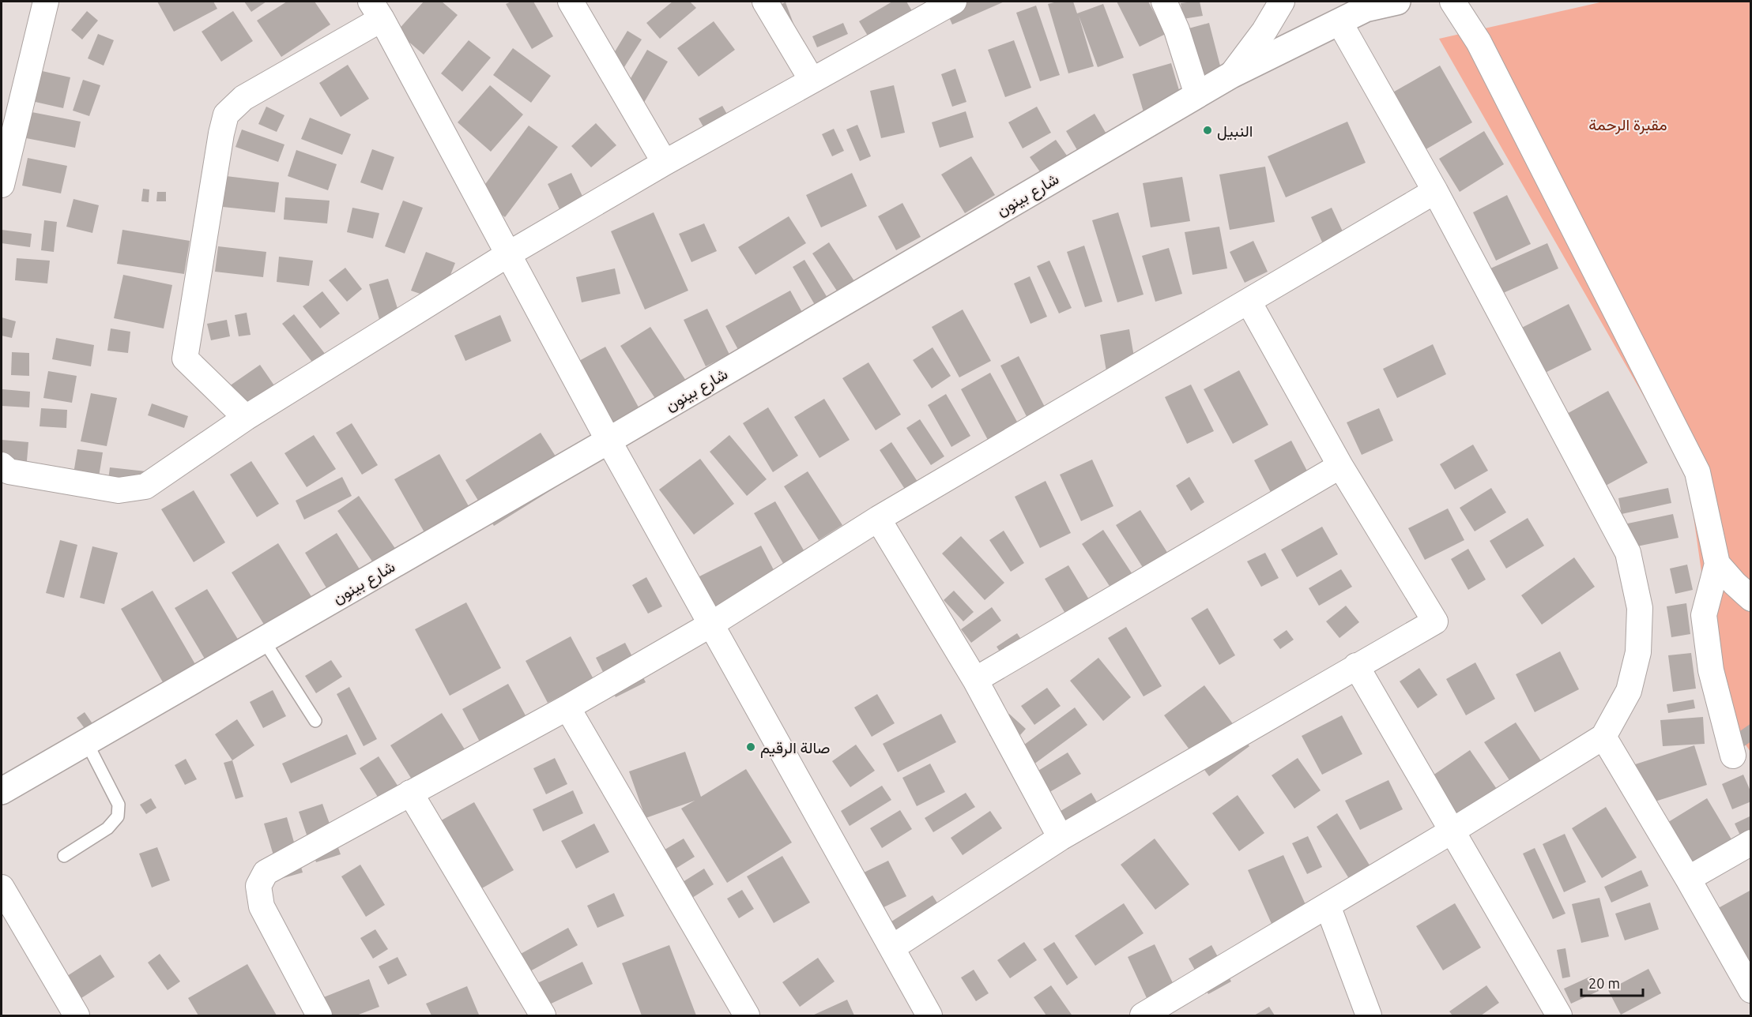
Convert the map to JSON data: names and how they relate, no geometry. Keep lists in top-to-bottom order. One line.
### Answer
{"streets":{"street":["شارع بينون"]},"parks":["مقبرة الرحمة"],"places":["النبيل","صالة الرقيم"],"scale_bar":"20 m"}
